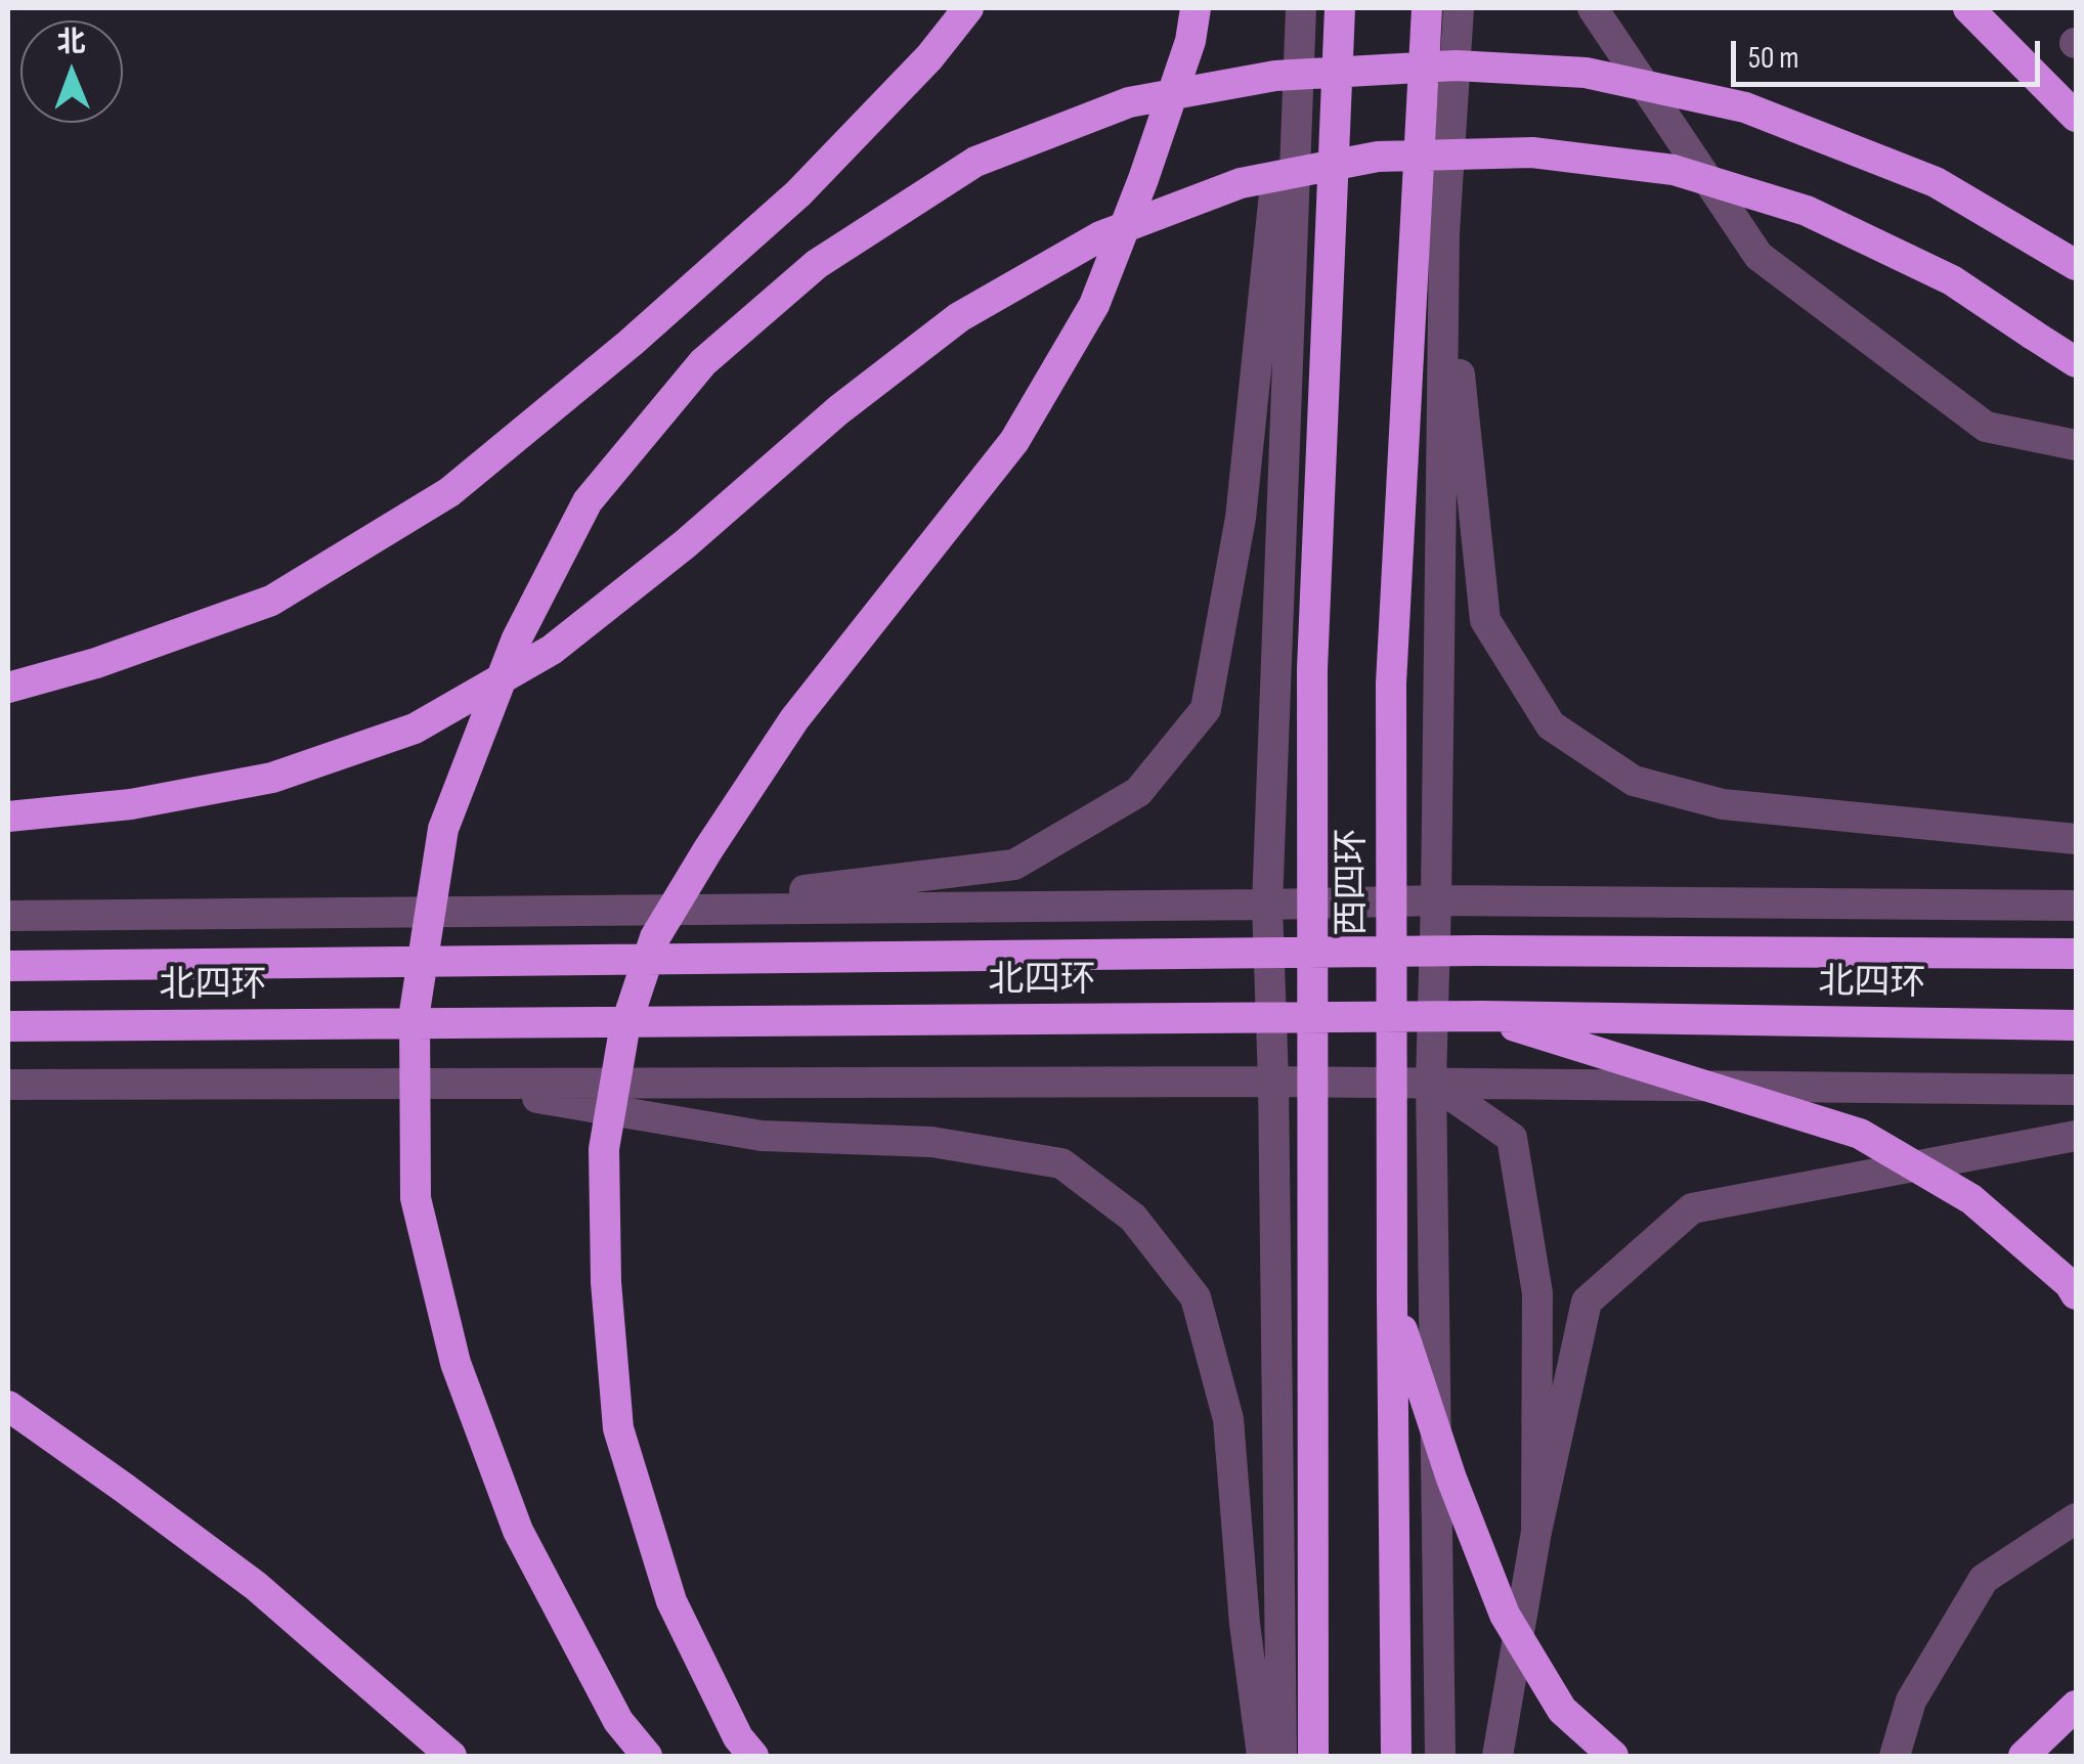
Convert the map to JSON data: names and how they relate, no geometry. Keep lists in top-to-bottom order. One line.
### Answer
{"streets":{"highway":["西四环","北四环"]},"scale_bar":"50 m","north":"top"}
